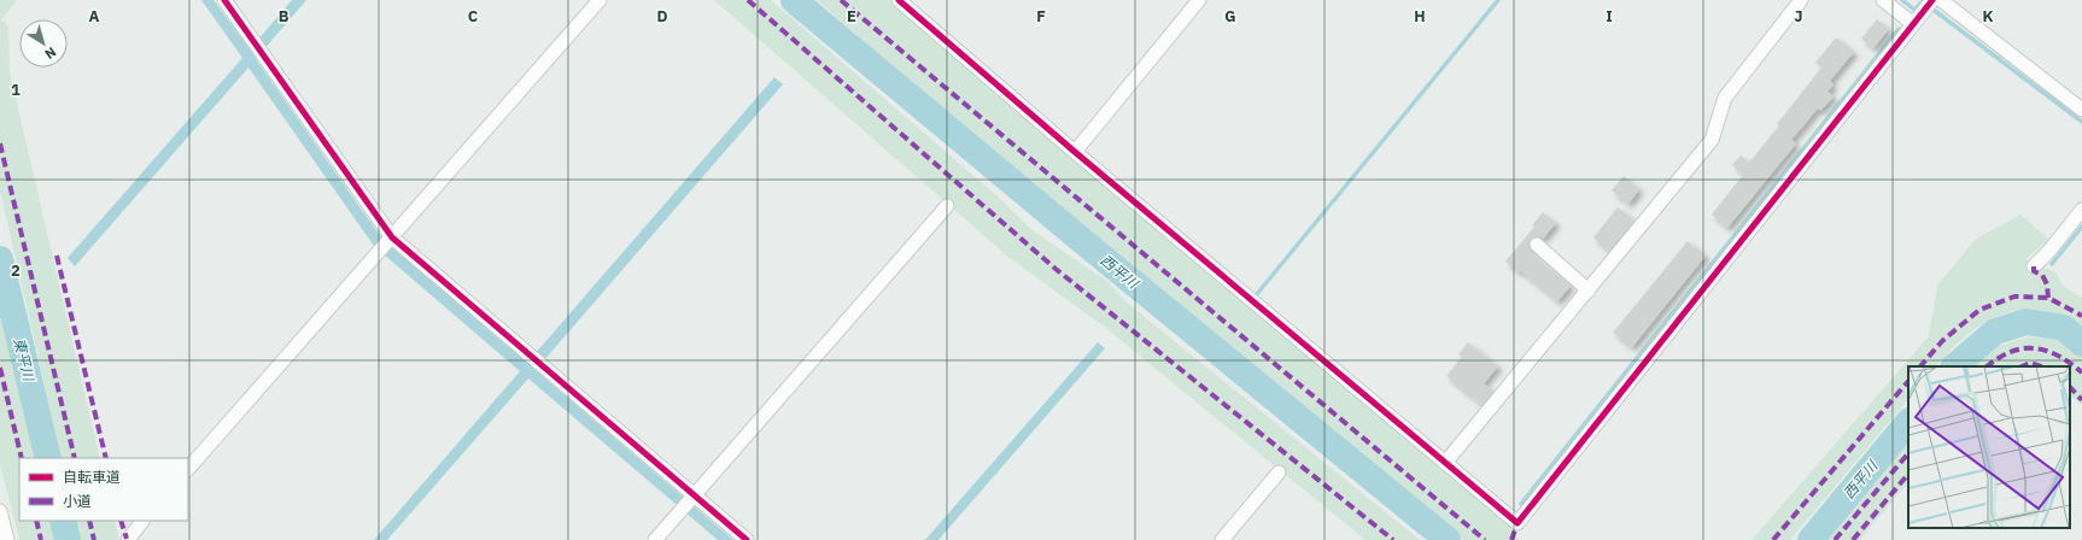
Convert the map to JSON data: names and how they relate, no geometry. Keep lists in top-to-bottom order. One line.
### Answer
{"water":["西平川","東平川"],"legend":["自転車道","小道"],"north":"bottom right","grid":{"columns":["A","B","C","D","E","F","G","H","I","J","K"],"rows":["1","2"]}}
